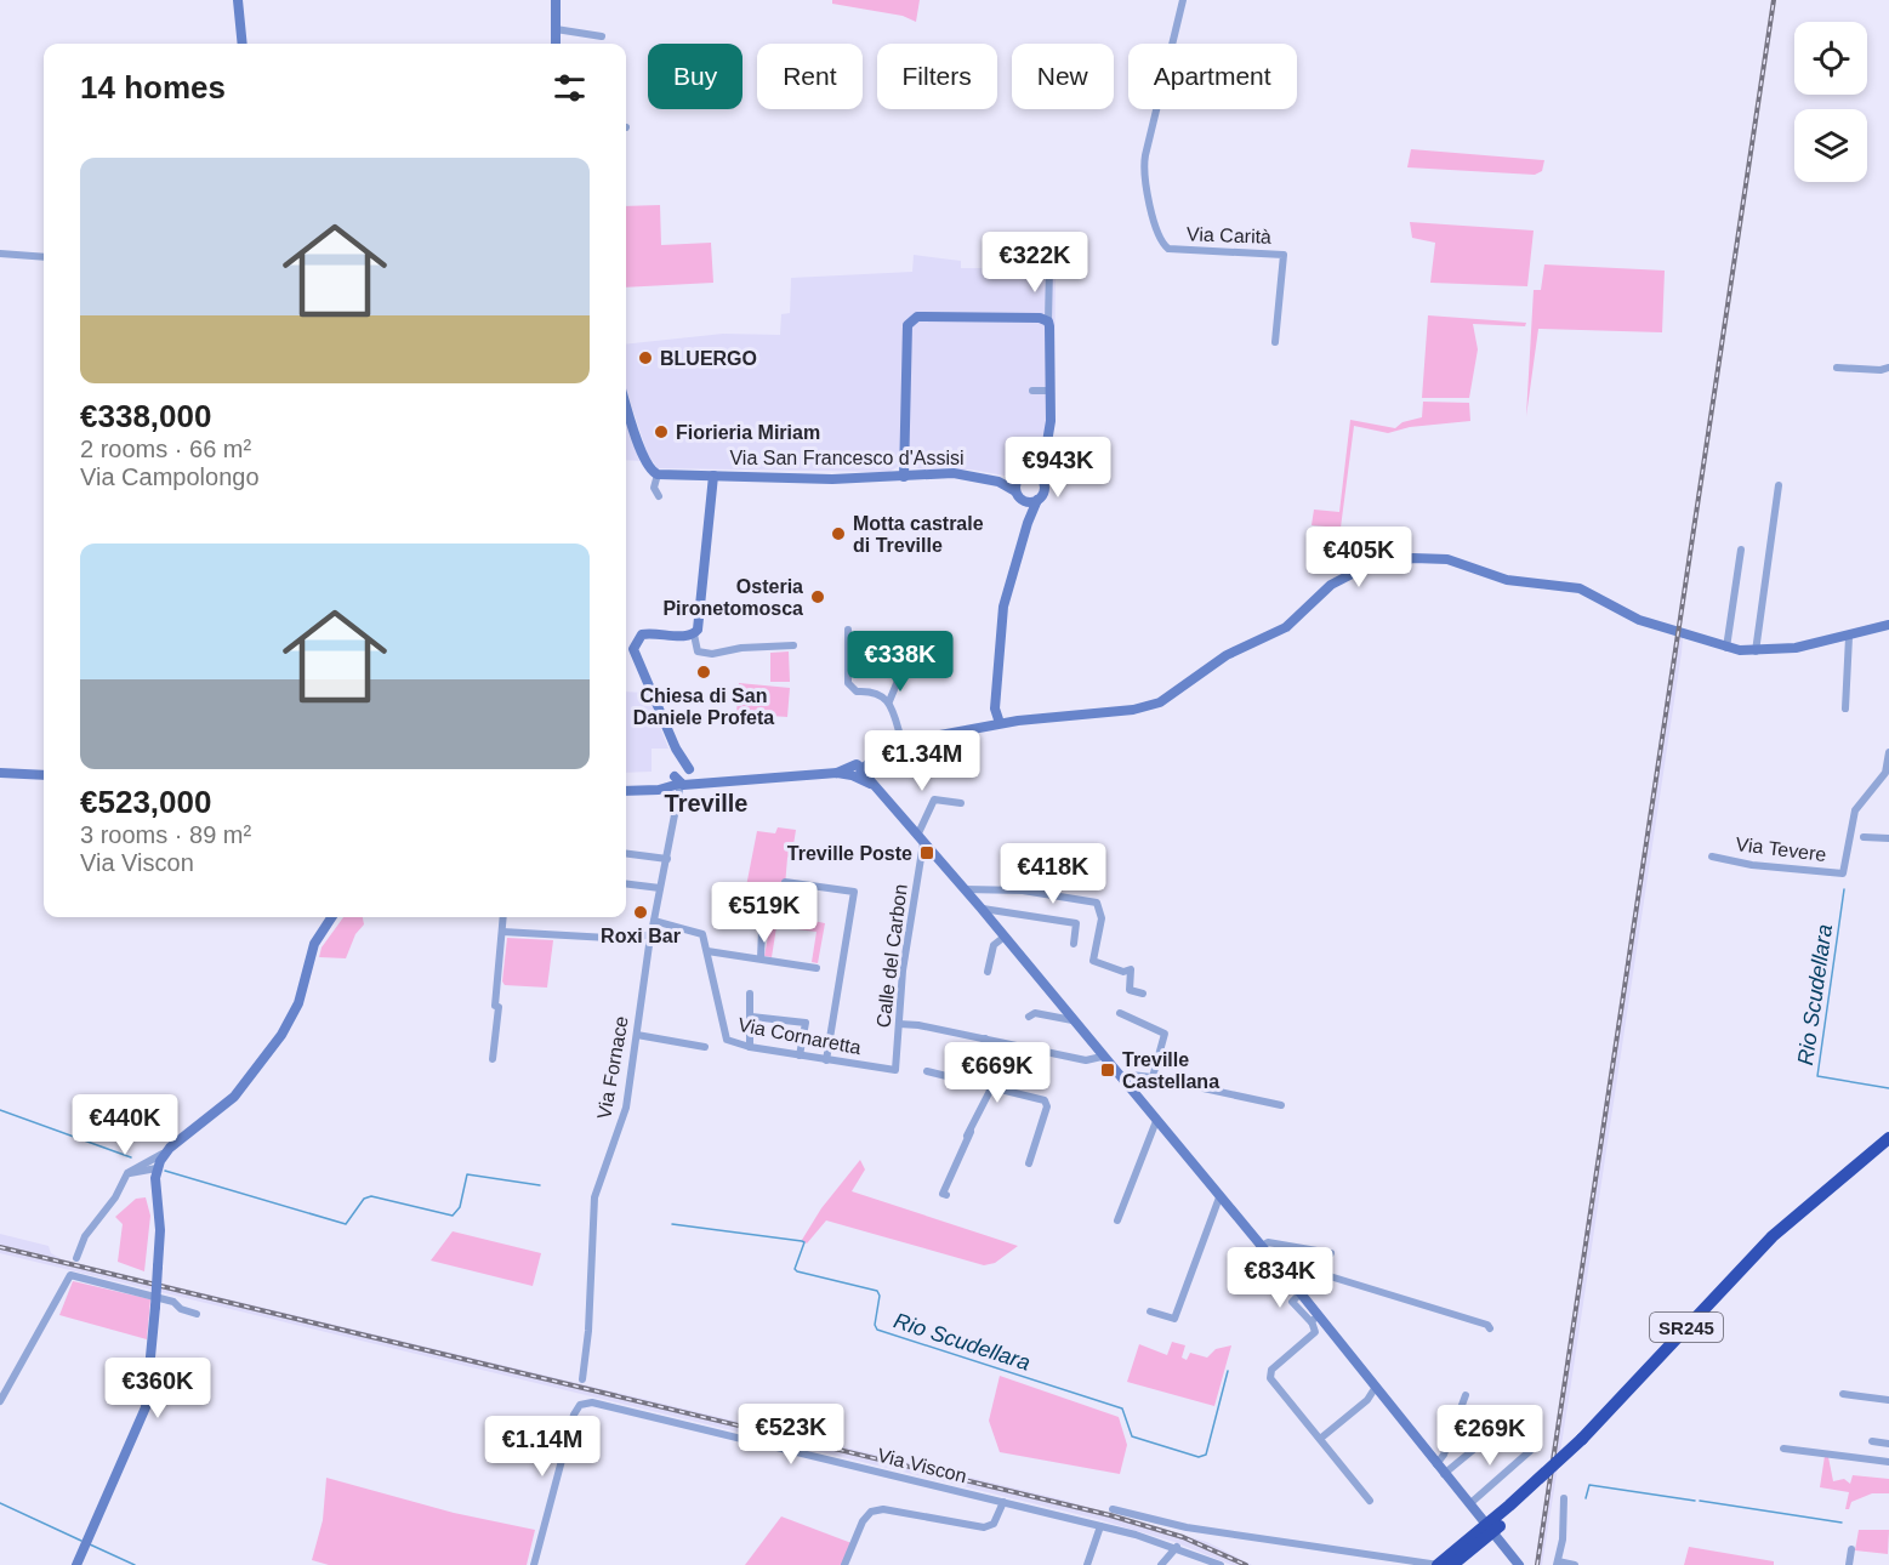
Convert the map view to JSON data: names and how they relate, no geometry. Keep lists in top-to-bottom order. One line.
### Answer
{"streets":{"highway":["SR245"],"street":["Via Carità","Via San Francesco d'Assisi","Via Tevere","Calle del Carbon","Via Cornaretta","Via Fornace","Via Viscon"]},"crossings":[["Calle del Carbon","Via Cornaretta"]],"districts":["Treville"],"water":["Rio Scudellara"],"places":{"other":["BLUERGO","Fiorieria Miriam","Motta castrale di Treville","Osteria Pironetomosca","Chiesa di San Daniele Profeta","Roxi Bar"],"transit":["Treville Poste","Treville Castellana"]},"page":{"chip":["Buy","Rent","Filters","New","Apartment"],"heading":"14 homes","list":[{"name":"€338,000","note":"2 rooms · 66 m² · Via Campolongo"},{"name":"€523,000","note":"3 rooms · 89 m² · Via Viscon"}],"price":["€322K","€943K","€405K","€338K","€1.34M","€418K","€519K","€669K","€440K","€834K","€360K","€523K","€269K","€1.14M"]}}
